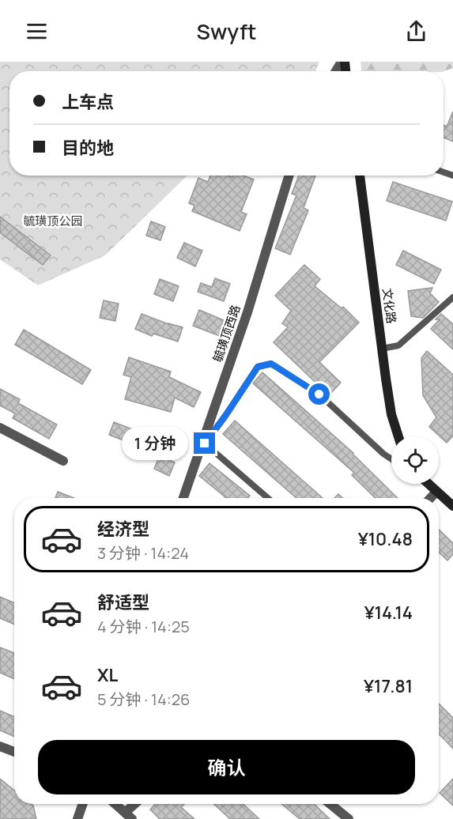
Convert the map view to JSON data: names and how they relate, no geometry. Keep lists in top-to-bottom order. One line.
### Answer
{"streets":{"main road":["文化路"],"street":["毓璜顶西路"]},"parks":["毓璜顶公园"],"page":{"header":"Swyft","banner":["上车点","目的地"],"bubble":"1 分钟","list":[{"name":"经济型","note":"3 分钟 · 14:24","value":"¥10.48"},{"name":"舒适型","note":"4 分钟 · 14:25","value":"¥14.14"},{"name":"XL","note":"5 分钟 · 14:26","value":"¥17.81"}],"buttons":"确认"}}
